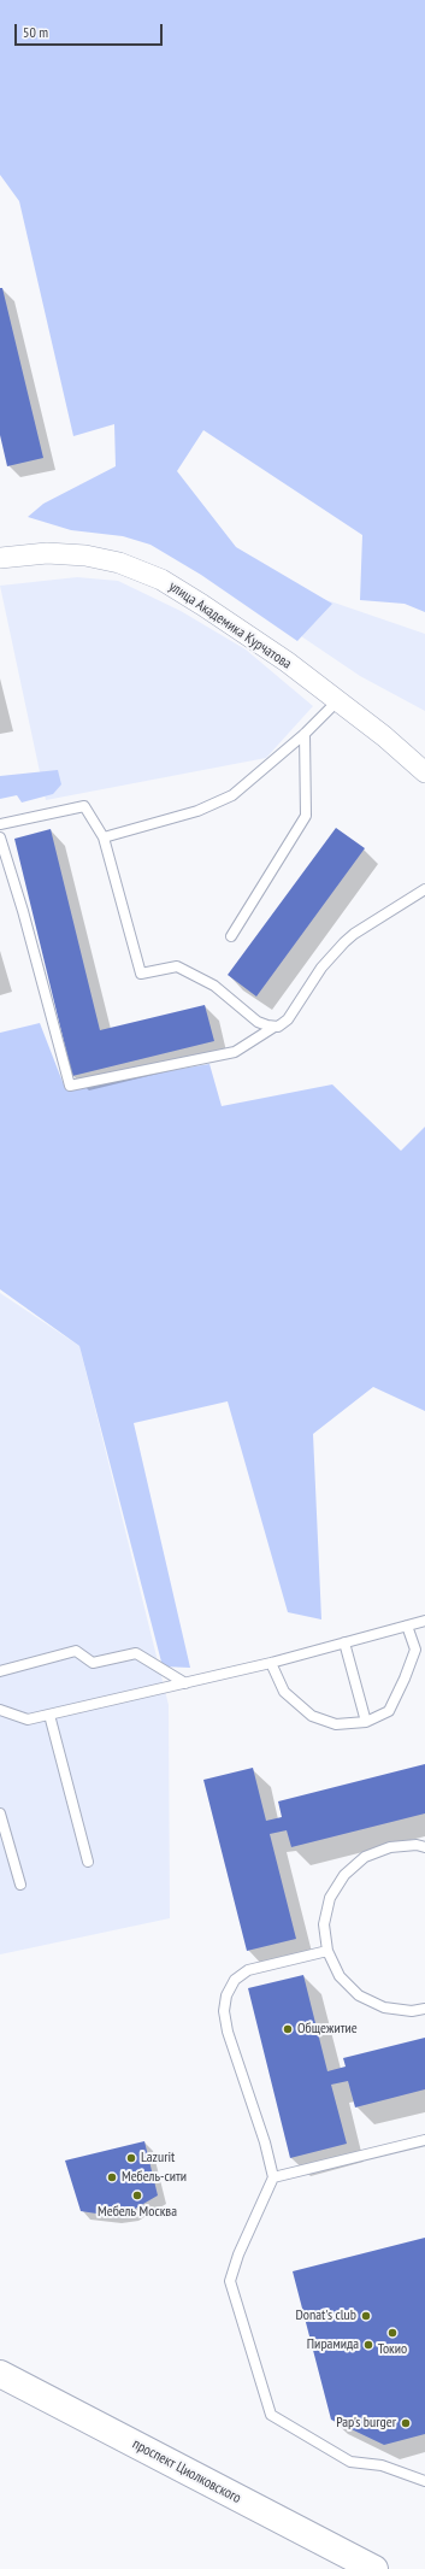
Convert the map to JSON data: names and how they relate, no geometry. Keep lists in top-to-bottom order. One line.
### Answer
{"streets":{"main road":["проспект Циолковского"],"street":["улица Академика Курчатова"]},"places":["Общежитие","Lazurit","Мебель-сити","Мебель Москва","Donat's club","Токио","Пирамида","Pap's burger"],"scale_bar":"50 m"}
